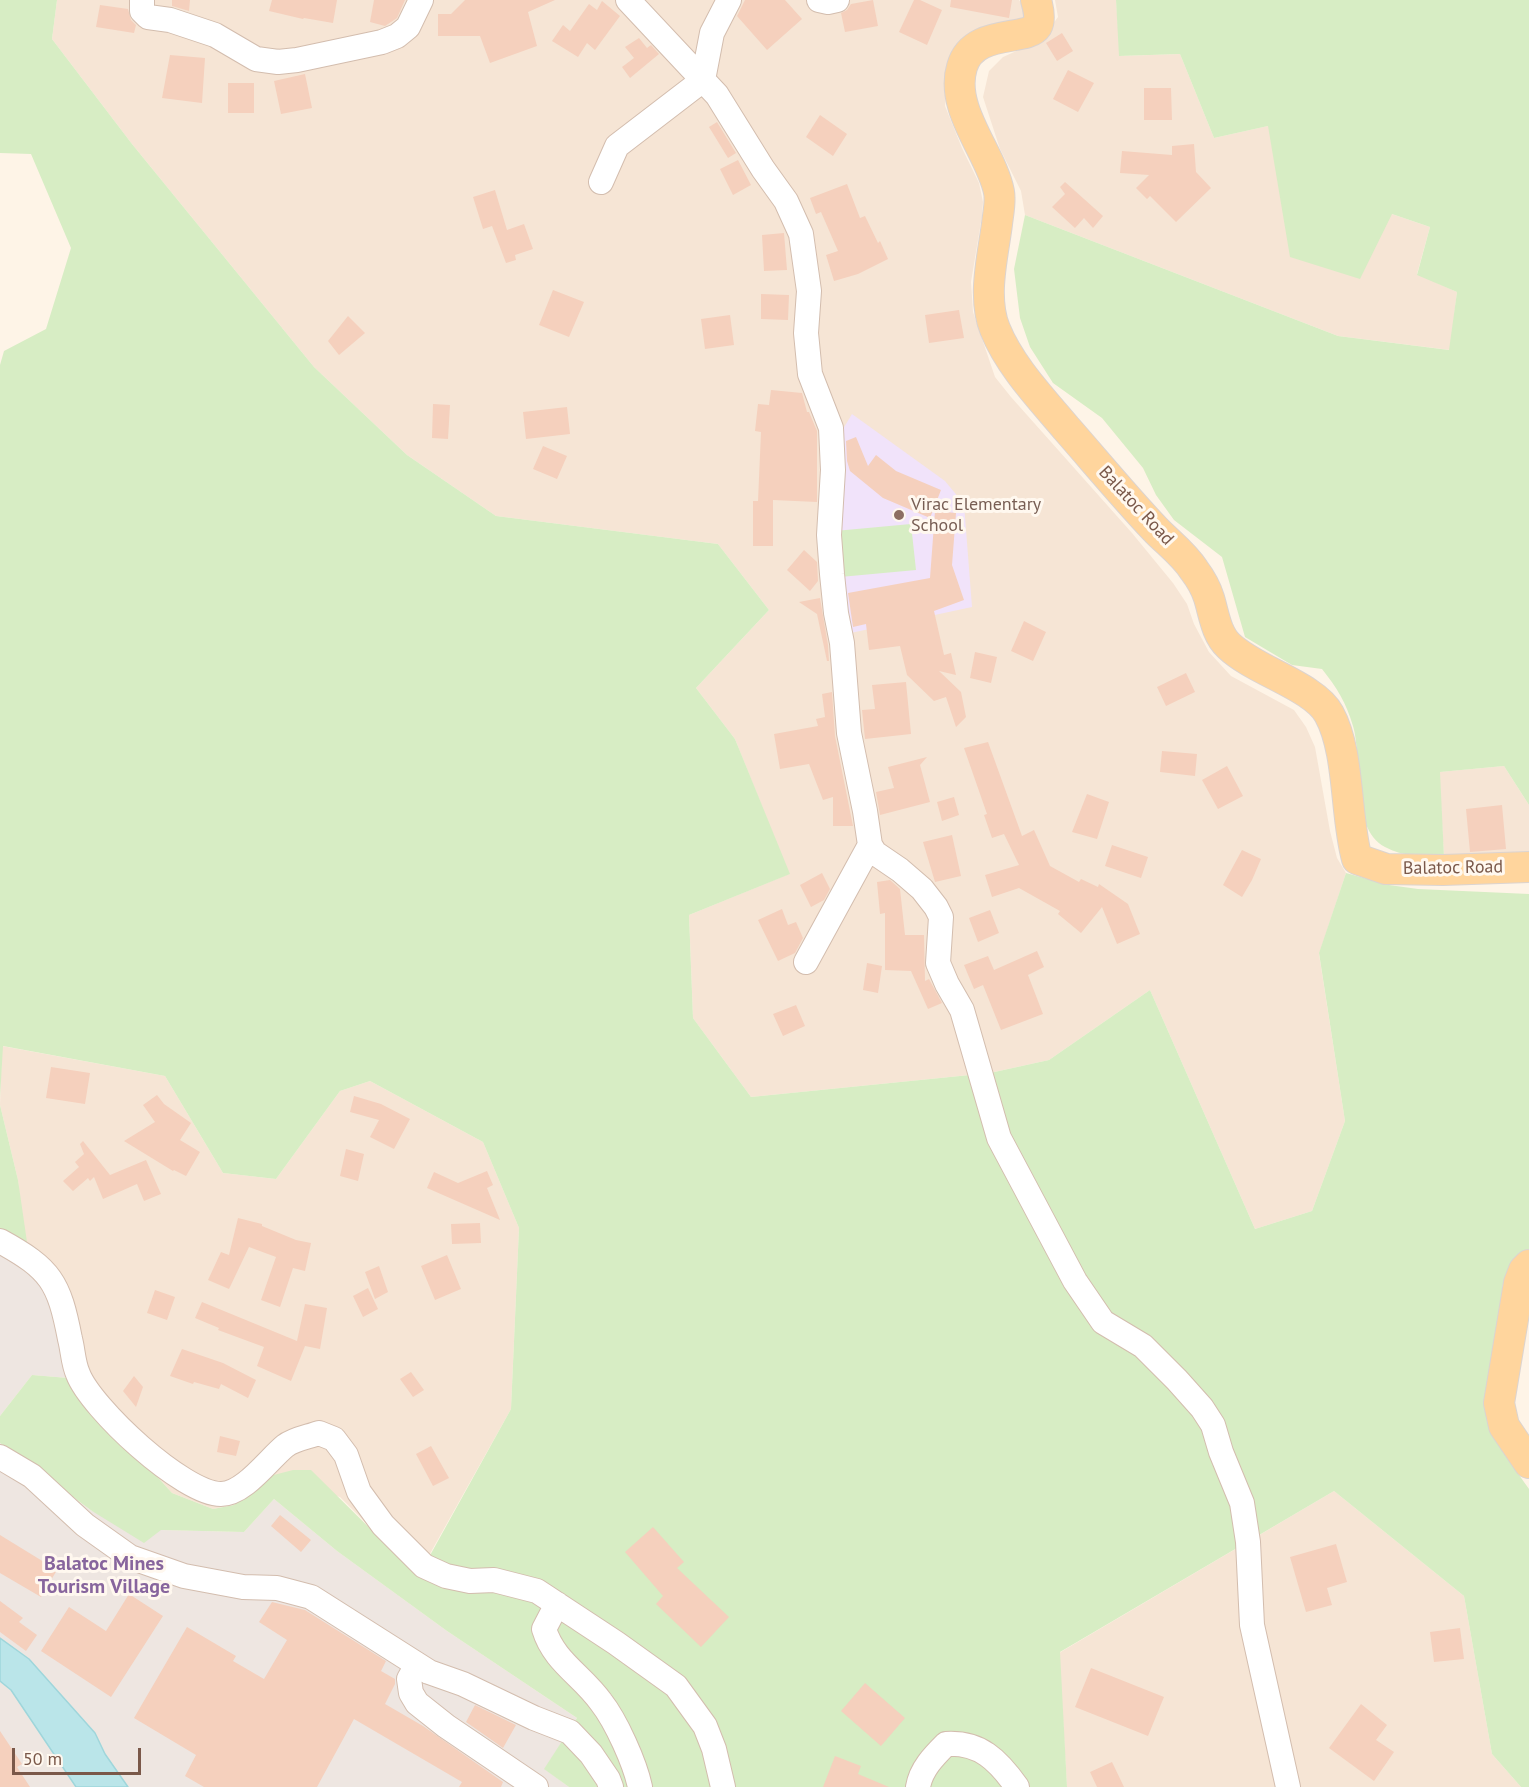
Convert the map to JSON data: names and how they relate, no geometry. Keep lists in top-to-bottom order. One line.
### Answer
{"streets":{"main road":["Balatoc Road"]},"districts":["Balatoc Mines Tourism Village"],"places":["Virac Elementary School"],"scale_bar":"50 m"}
